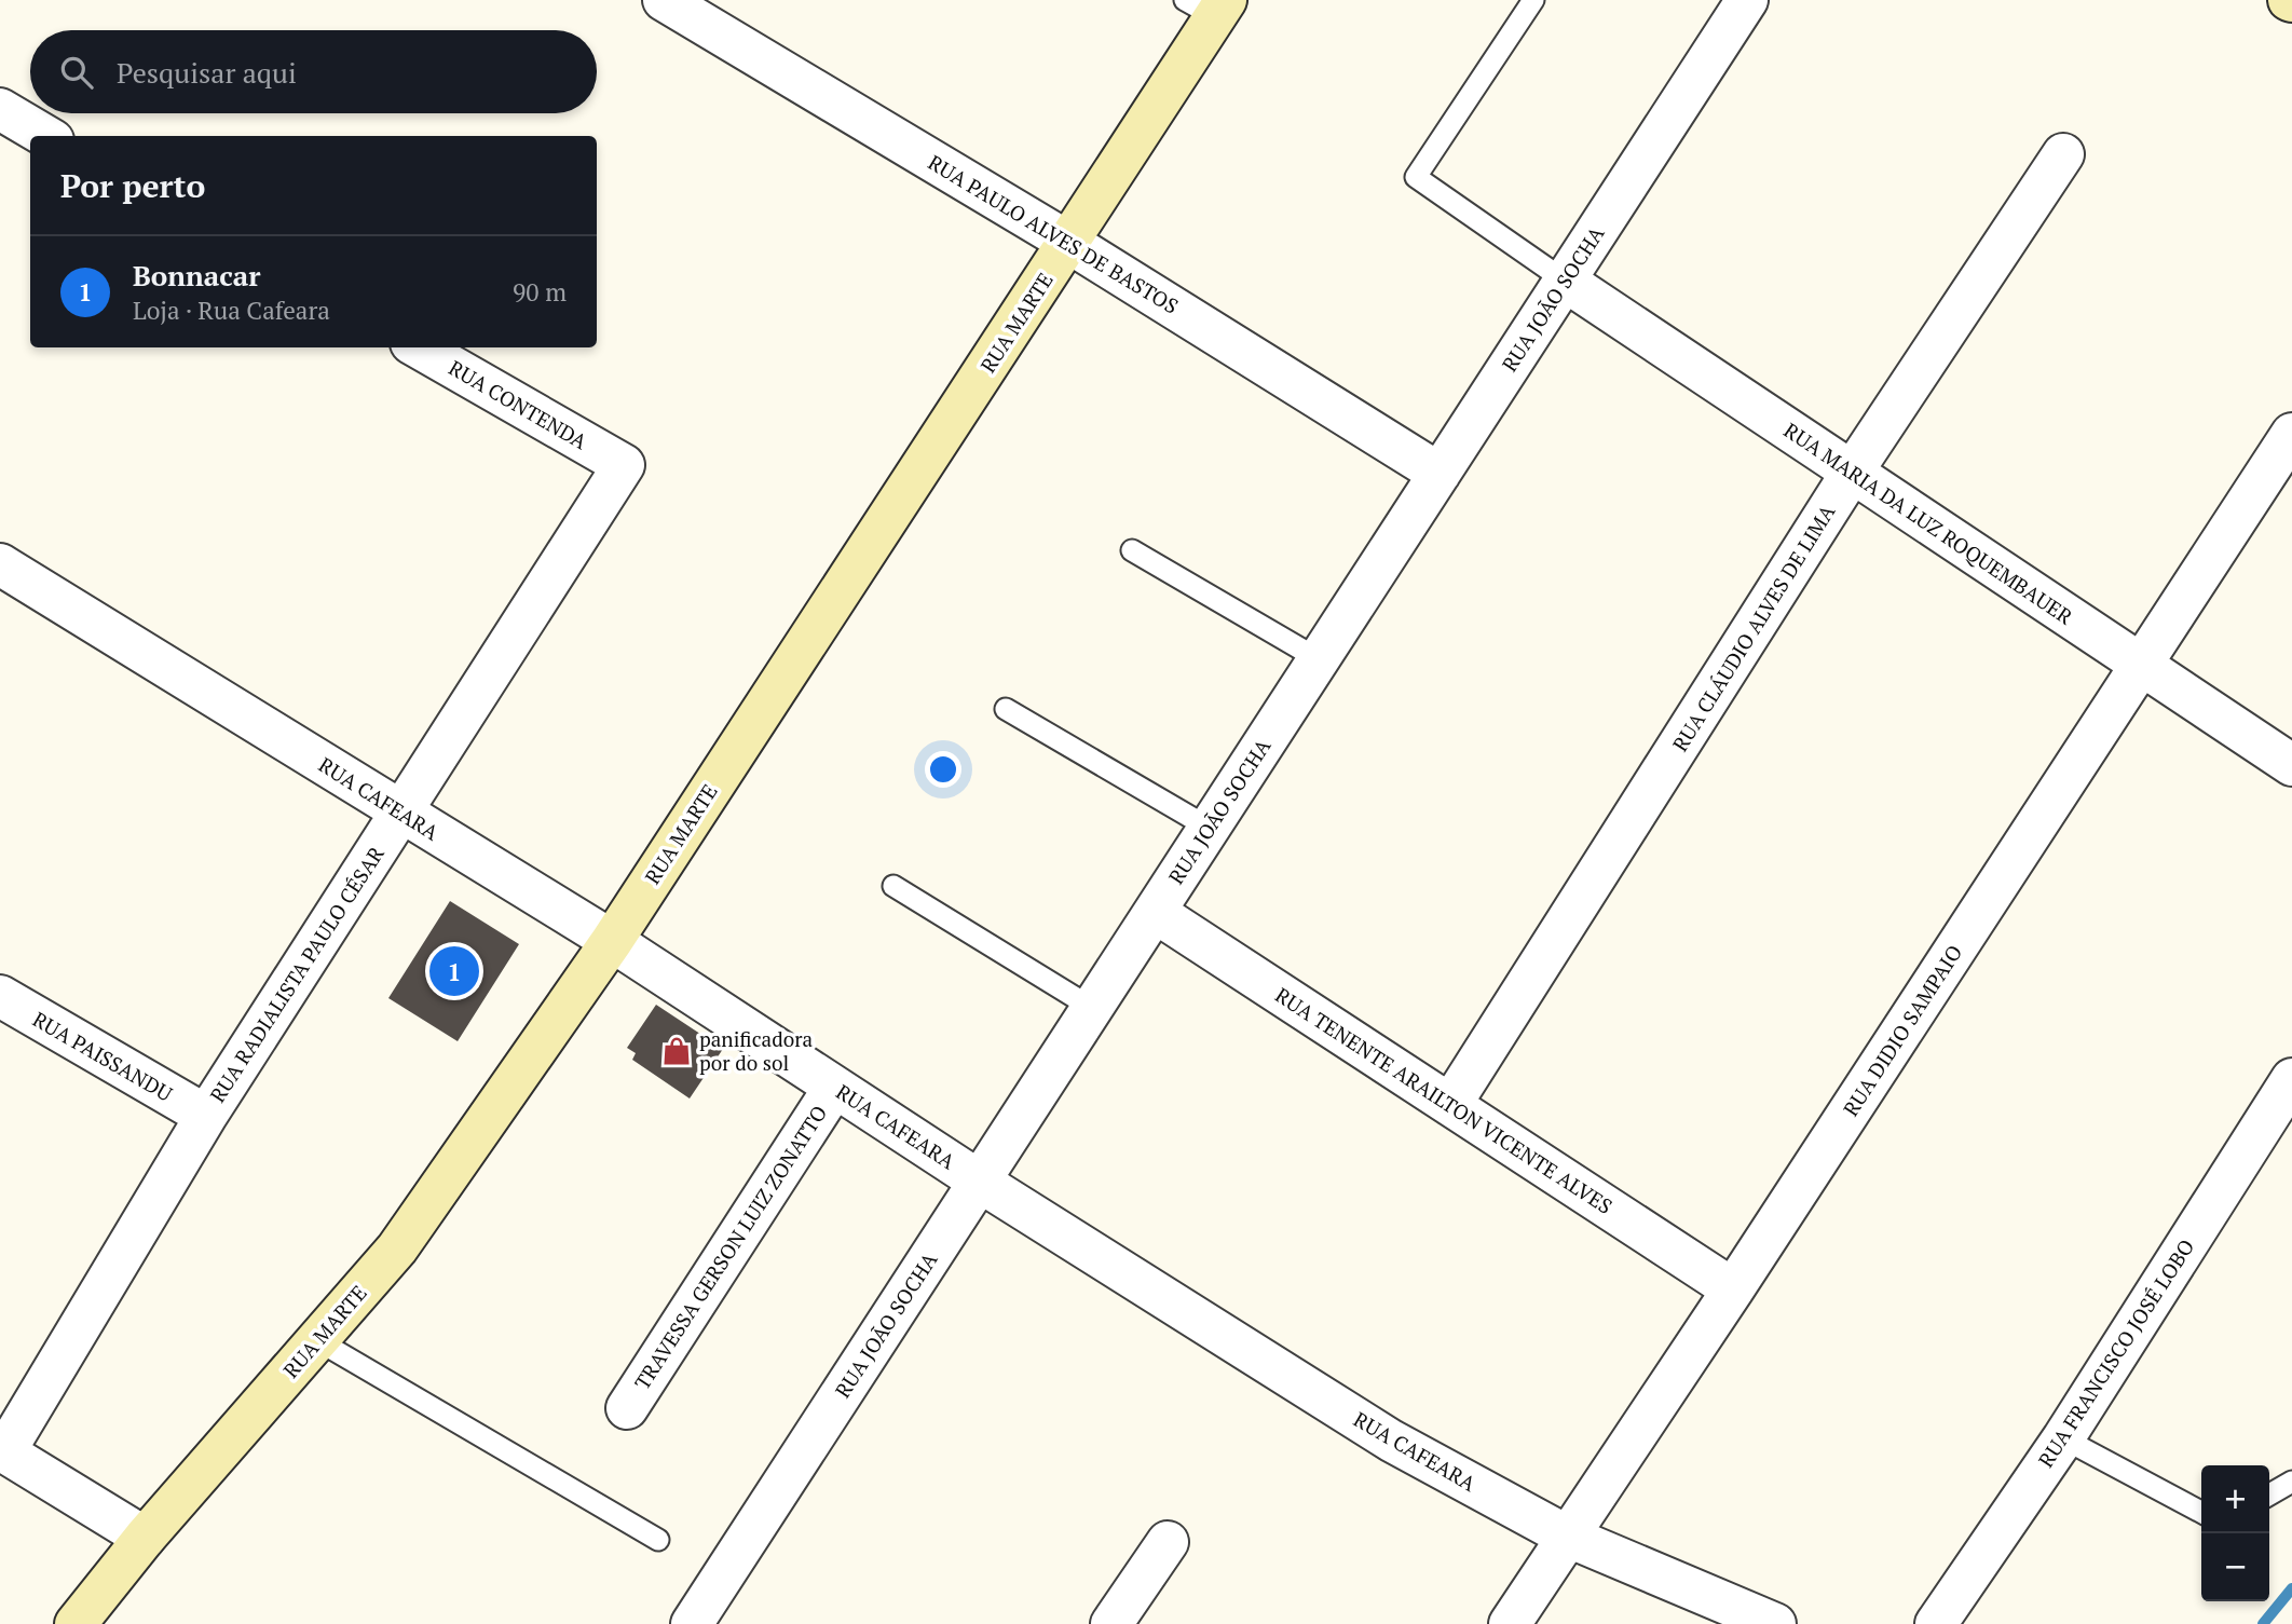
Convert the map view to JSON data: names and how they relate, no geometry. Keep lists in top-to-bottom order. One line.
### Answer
{"streets":{"street":["RUA PAULO ALVES DE BASTOS","RUA JOÃO SOCHA","RUA MARTE","RUA CONTENDA","RUA MARIA DA LUZ ROQUEMBAUER","RUA CLÁUDIO ALVES DE LIMA","RUA CAFEARA","RUA RADIALISTA PAULO CÉSAR","RUA DIDIO SAMPAIO","RUA PAISSANDU","RUA TENENTE ARAILTON VICENTE ALVES","TRAVESSA GERSON LUIZ ZONATTO","RUA FRANCISCO JOSÉ LOBO"]},"crossings":[["RUA PAULO ALVES DE BASTOS","RUA JOÃO SOCHA"],["RUA PAULO ALVES DE BASTOS","RUA MARTE"],["RUA JOÃO SOCHA","RUA MARIA DA LUZ ROQUEMBAUER"],["RUA JOÃO SOCHA","RUA CAFEARA"],["RUA JOÃO SOCHA","RUA TENENTE ARAILTON VICENTE ALVES"],["RUA MARTE","RUA CAFEARA"],["RUA CONTENDA","RUA RADIALISTA PAULO CÉSAR"],["RUA MARIA DA LUZ ROQUEMBAUER","RUA CLÁUDIO ALVES DE LIMA"],["RUA MARIA DA LUZ ROQUEMBAUER","RUA DIDIO SAMPAIO"],["RUA CLÁUDIO ALVES DE LIMA","RUA TENENTE ARAILTON VICENTE ALVES"],["RUA CAFEARA","RUA RADIALISTA PAULO CÉSAR"],["RUA CAFEARA","RUA DIDIO SAMPAIO"],["RUA CAFEARA","TRAVESSA GERSON LUIZ ZONATTO"],["RUA RADIALISTA PAULO CÉSAR","RUA PAISSANDU"],["RUA DIDIO SAMPAIO","RUA TENENTE ARAILTON VICENTE ALVES"]],"places":{"shop":["panificadora por do sol"]},"page":{"search":"Pesquisar aqui","heading":"Por perto","list":[{"mark":"1","name":"Bonnacar","note":"Loja · Rua Cafeara","value":"90 m"}],"pins":"1","map_buttons":["+","−"]}}
